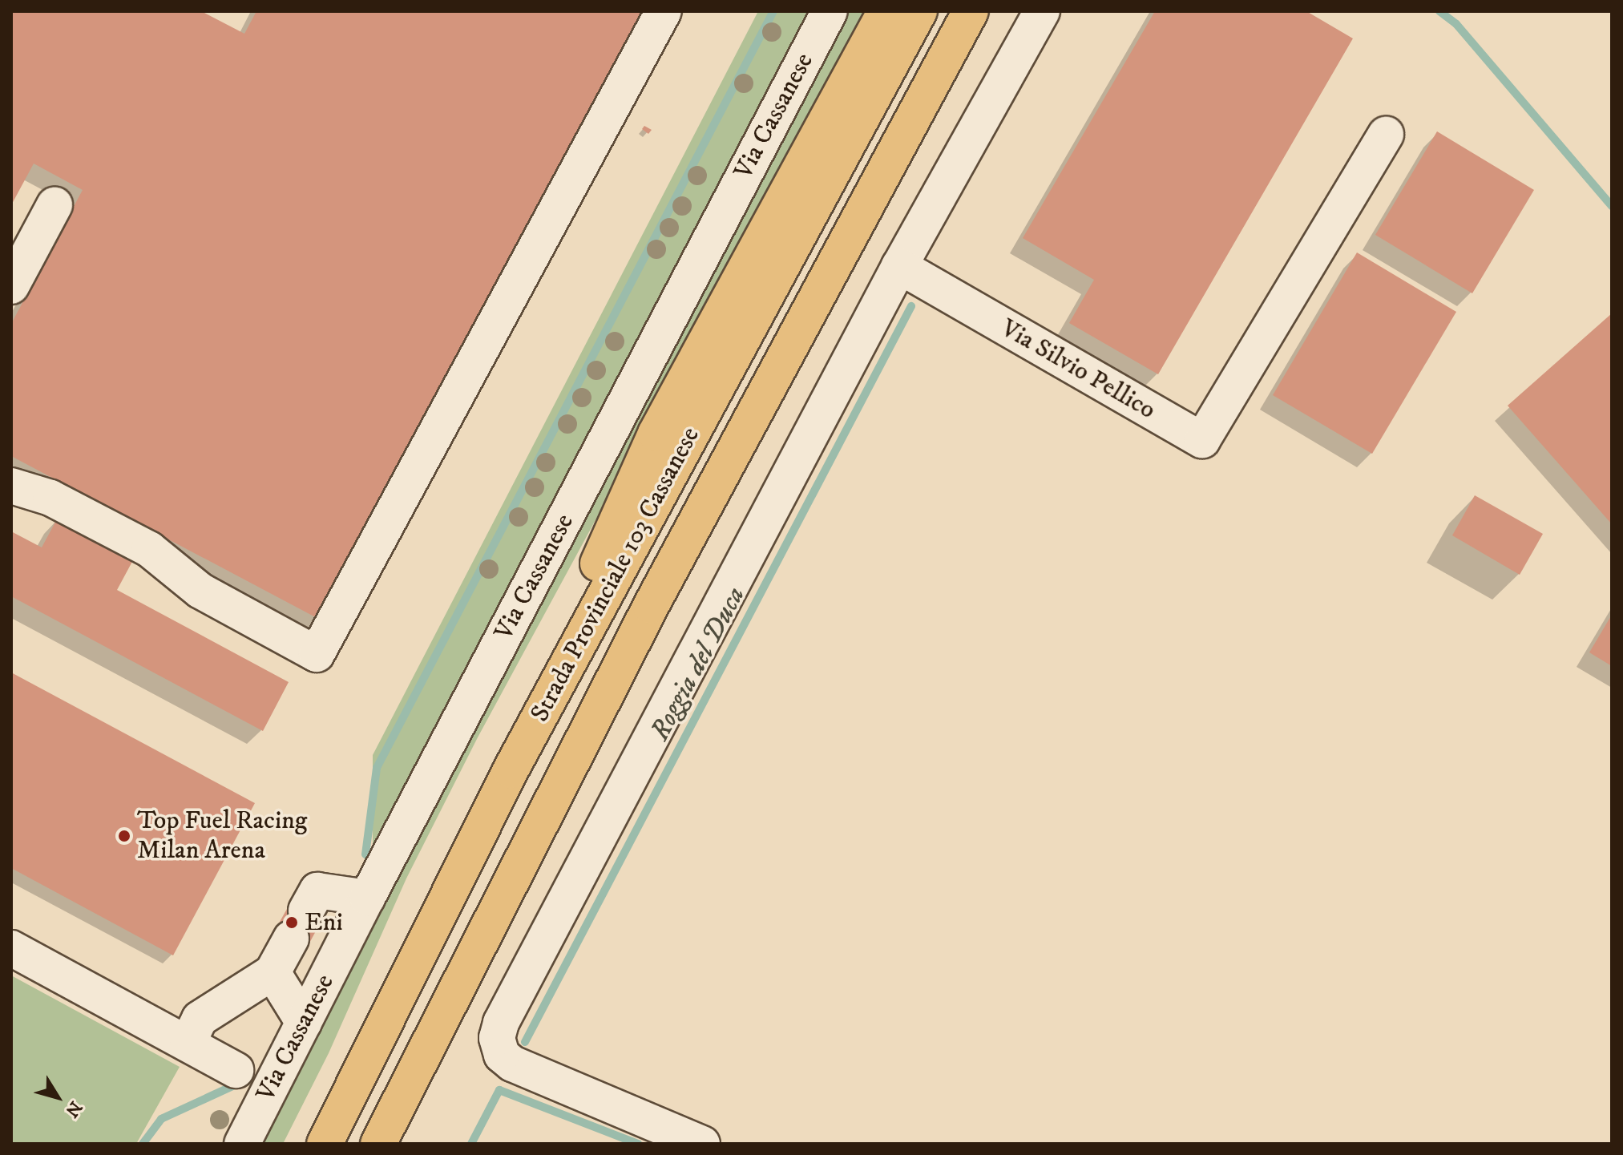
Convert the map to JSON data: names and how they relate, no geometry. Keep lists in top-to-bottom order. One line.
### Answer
{"streets":{"highway":["Strada Provinciale 103 Cassanese"],"street":["Via Cassanese","Via Silvio Pellico"]},"water":["Roggia del Duca"],"places":["Top Fuel Racing Milan Arena","Eni"],"north":"bottom right"}
